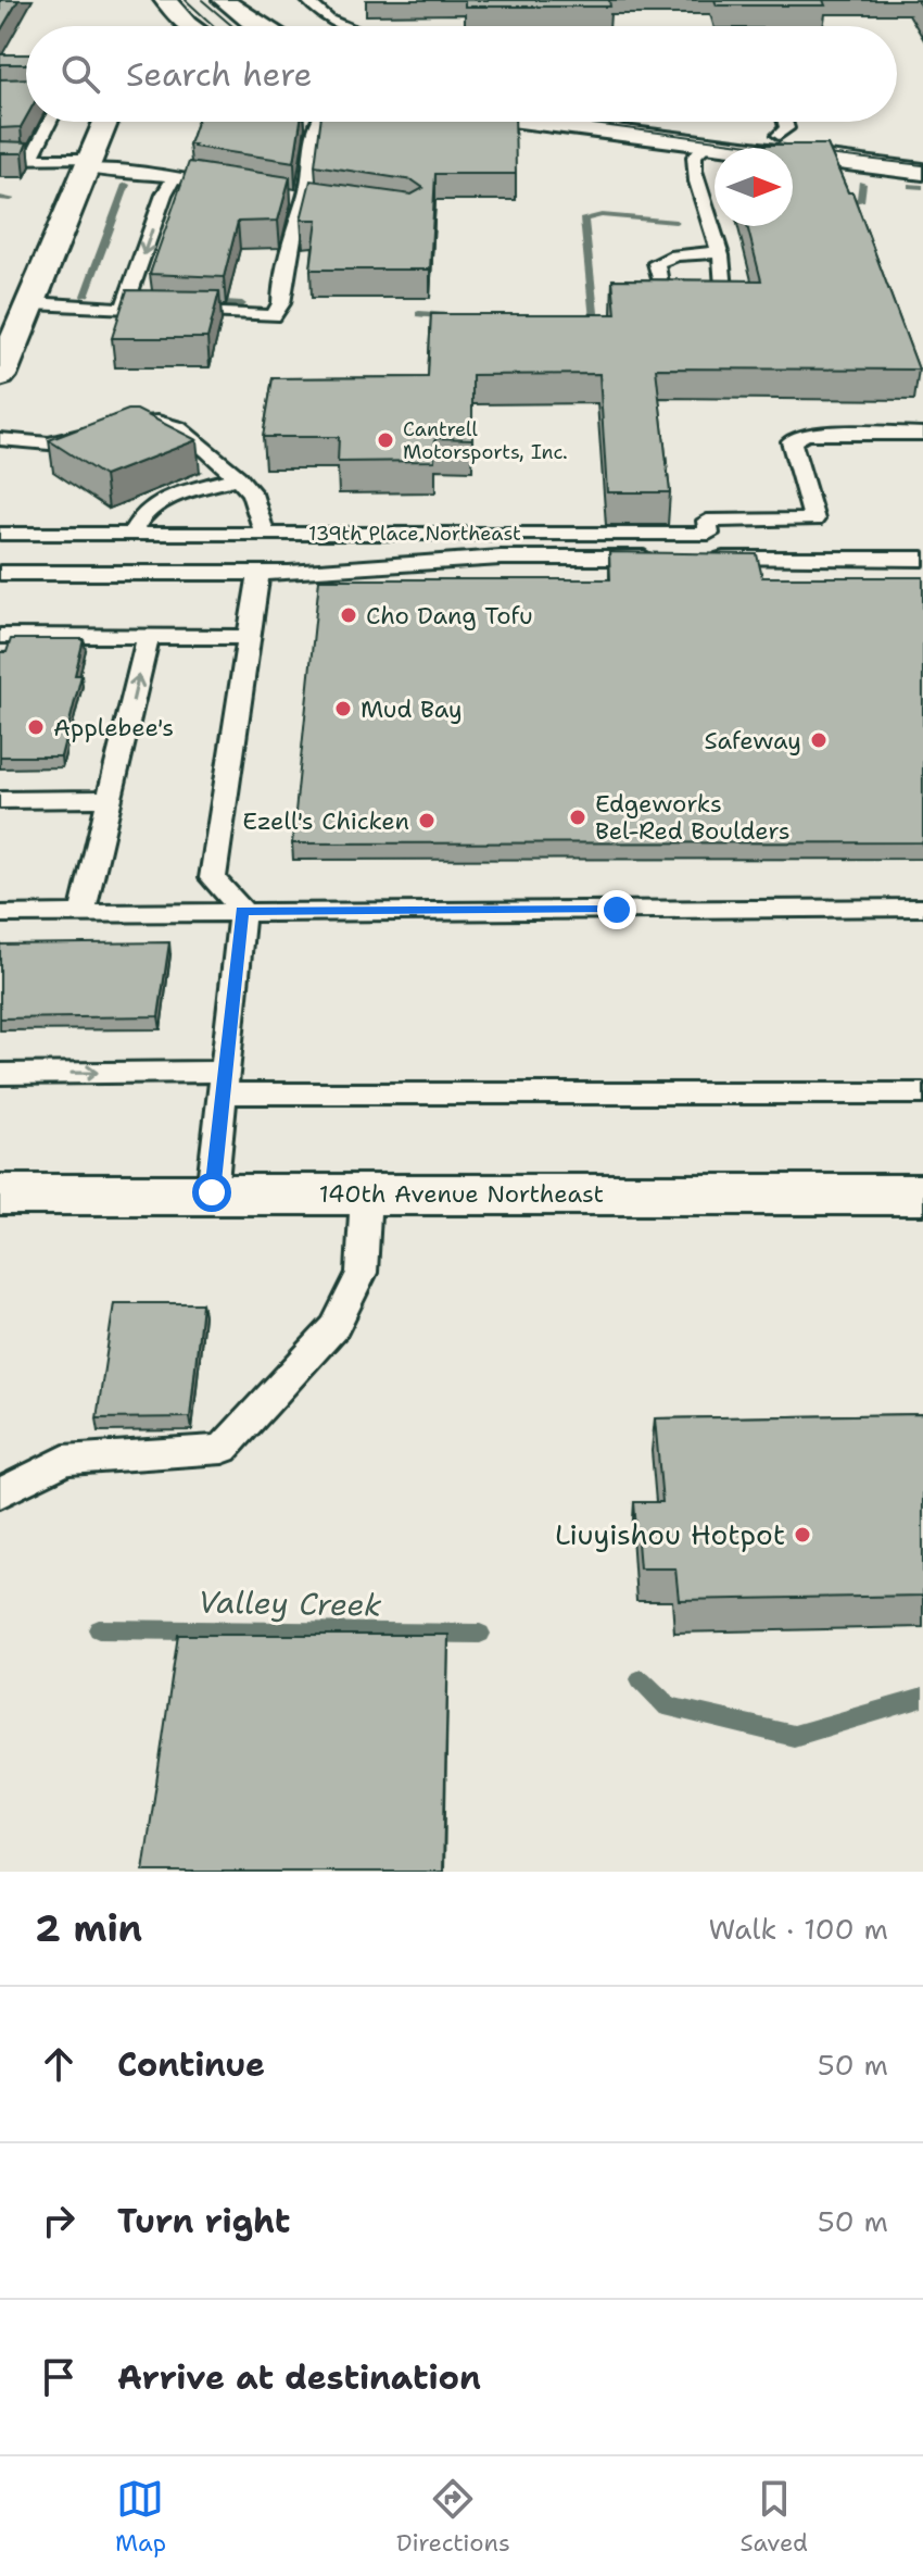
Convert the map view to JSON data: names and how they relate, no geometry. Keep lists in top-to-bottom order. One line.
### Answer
{"streets":{"street":["140th Avenue Northeast"],"lane":["139th Place Northeast"]},"water":["Valley Creek"],"places":["Cantrell Motorsports, Inc.","Cho Dang Tofu","Mud Bay","Applebee's","Safeway","Edgeworks Bel-Red Boulders","Ezell's Chicken","Liuyishou Hotpot"],"north":"right","page":{"search":"Search here","heading":["2 min","Walk · 100 m"],"list":[["Continue","50 m"],["Turn right","50 m"],"Arrive at destination"],"nav":["Map","Directions","Saved"]}}
